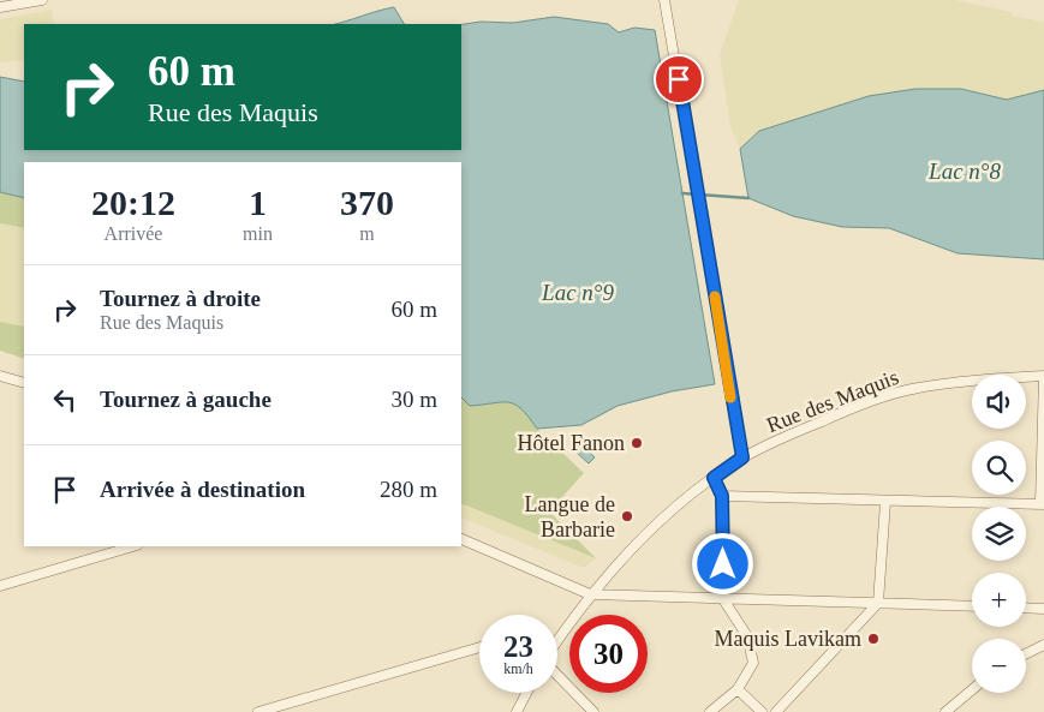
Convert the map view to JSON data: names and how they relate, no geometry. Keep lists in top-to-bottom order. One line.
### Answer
{"streets":{"street":["Rue des Maquis"]},"water":["Lac n°8","Lac n°9"],"places":["Hôtel Fanon","Langue de Barbarie","Maquis Lavikam"],"page":{"turn":["60 m","Rue des Maquis"],"eta":["20:12","Arrivée","1","min","370","m"],"list":[{"name":"Tournez à droite","note":"Rue des Maquis","value":"60 m"},{"name":"Tournez à gauche","value":"30 m"},{"name":"Arrivée à destination","value":"280 m"}],"map_buttons":["+","−"],"speed":"23 km/h","limit":"30"}}
